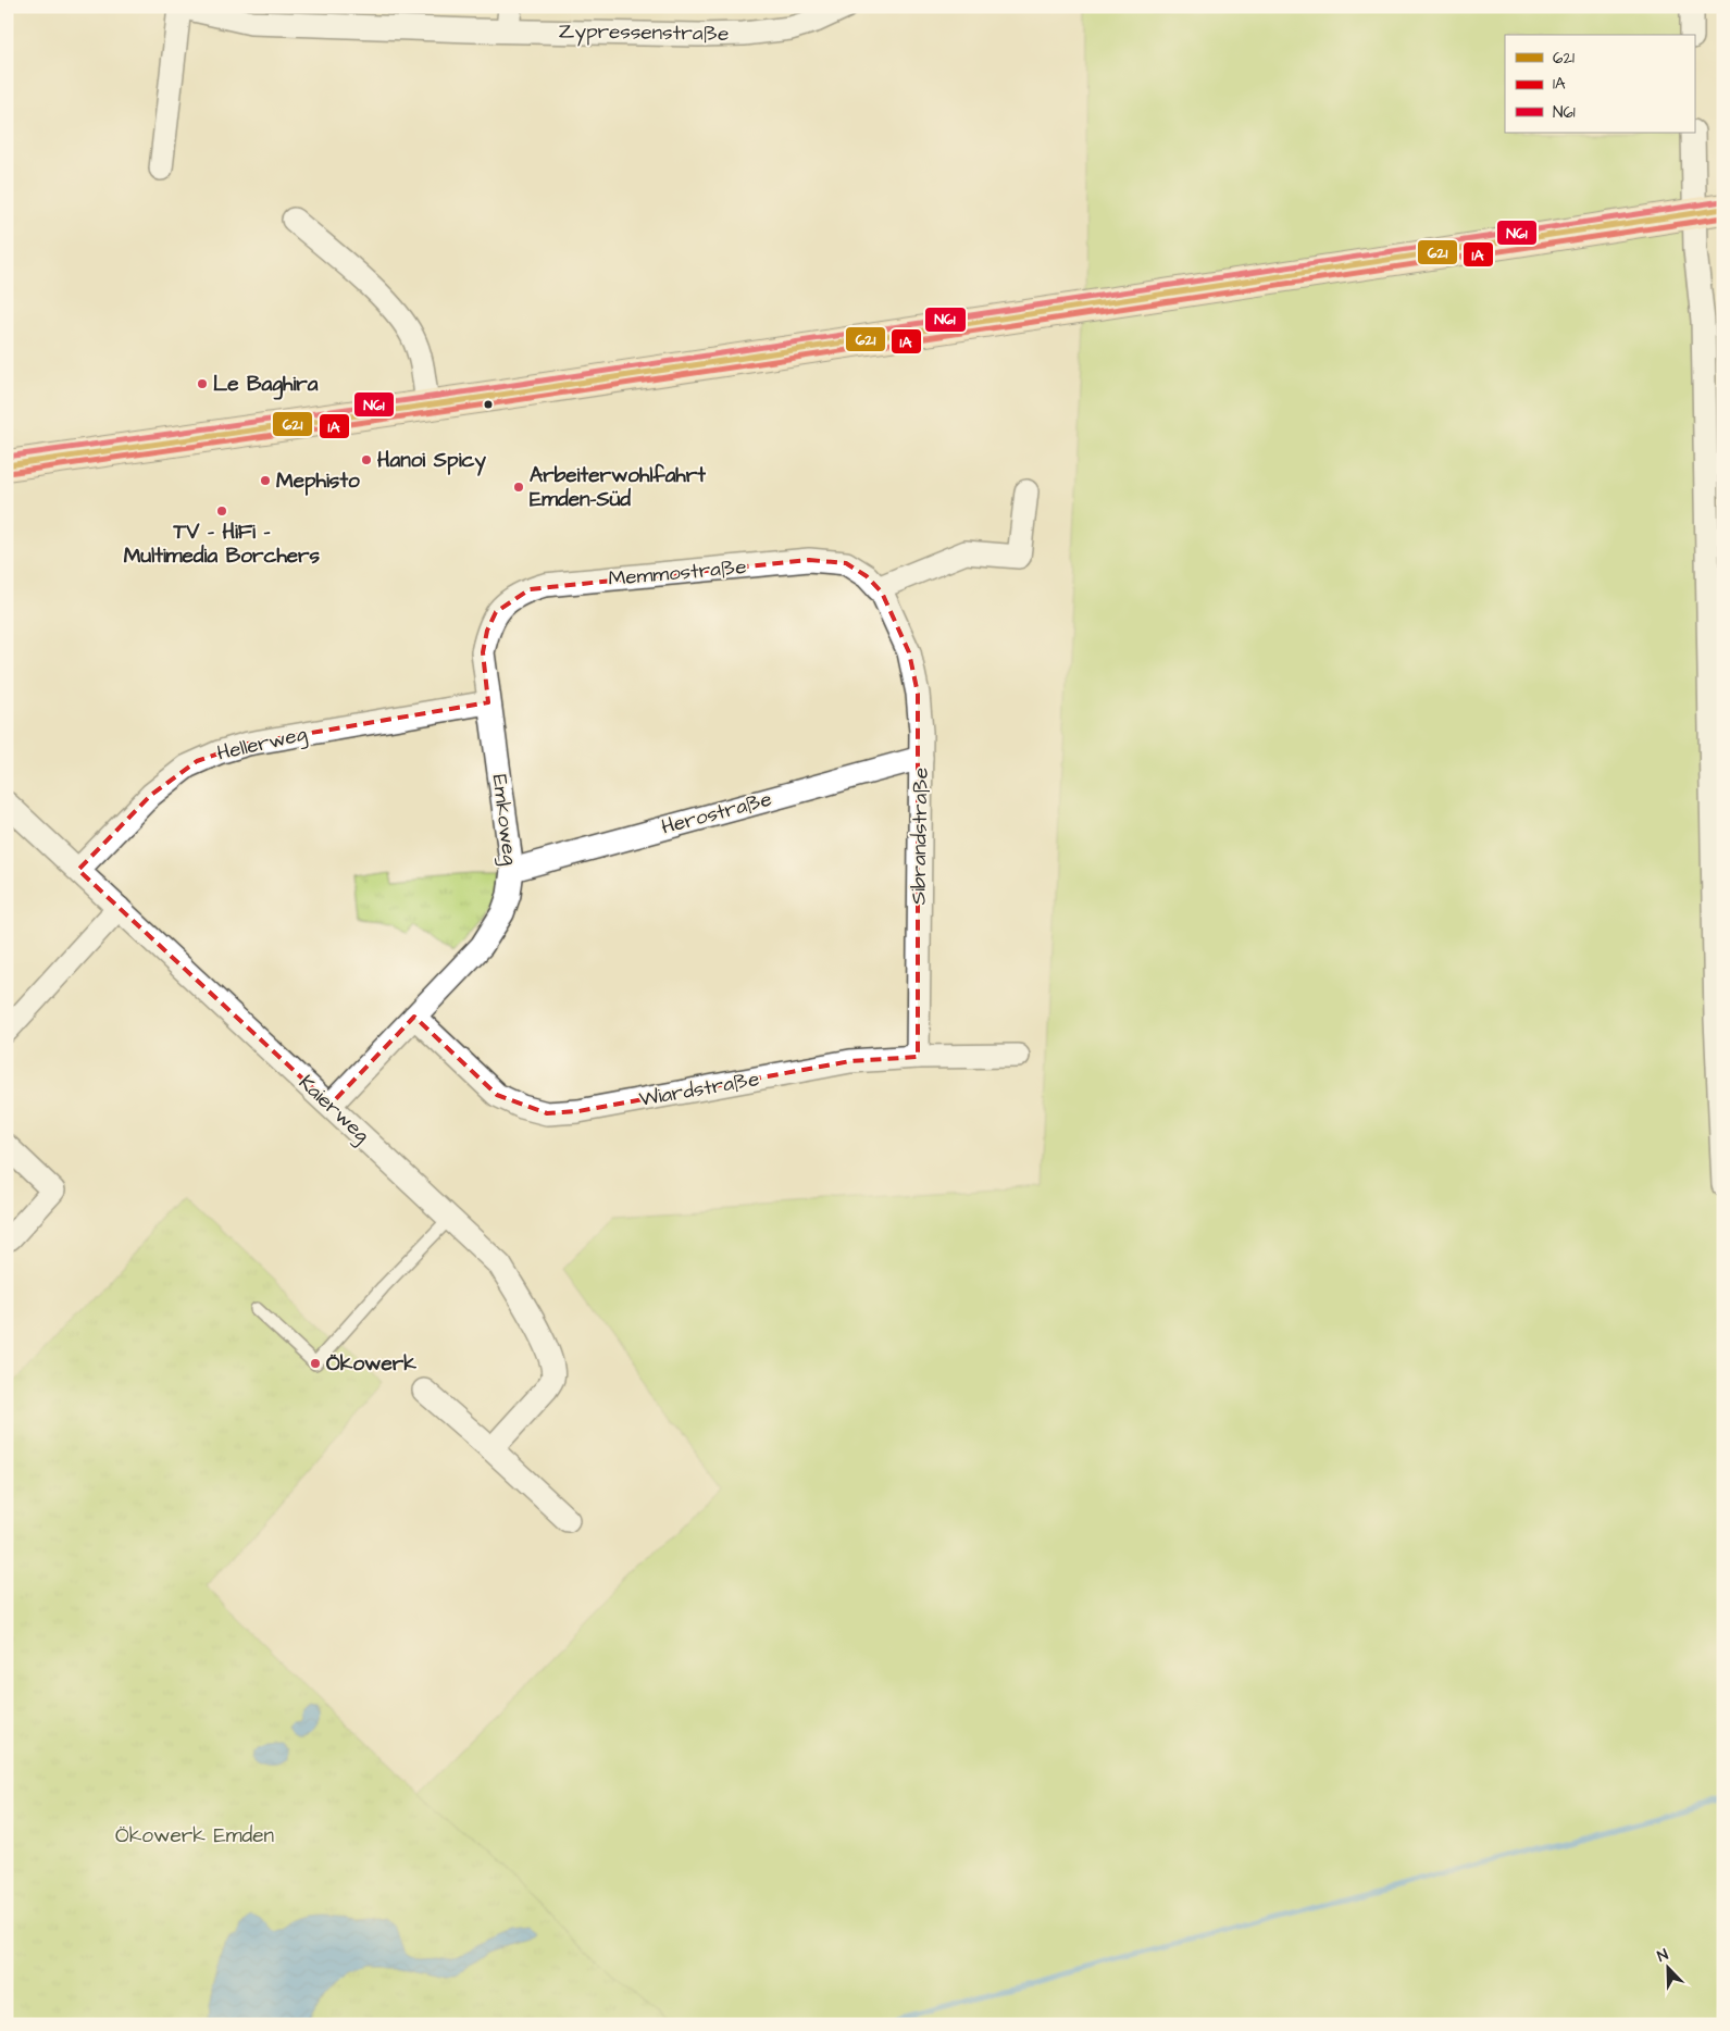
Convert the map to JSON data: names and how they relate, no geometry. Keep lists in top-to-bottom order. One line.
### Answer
{"streets":{"street":["Zypressenstraße","Memmostraße","Hellerweg","Herostraße","Emkoweg","Sibrandstraße","Wiardstraße","Kaierweg"]},"crossings":[["Memmostraße","Emkoweg"],["Memmostraße","Sibrandstraße"],["Hellerweg","Emkoweg"],["Hellerweg","Kaierweg"],["Herostraße","Emkoweg"],["Herostraße","Sibrandstraße"],["Emkoweg","Wiardstraße"],["Emkoweg","Kaierweg"],["Sibrandstraße","Wiardstraße"]],"parks":["Ökowerk Emden"],"places":["Le Baghira","Hanoi Spicy","Mephisto","Arbeiterwohlfahrt Emden-Süd","TV - HiFi - Multimedia Borchers","Ökowerk"],"lines":["transit line N61","transit line 621","transit line 1A"],"legend":["621","1A","N61"],"north":"top left"}
